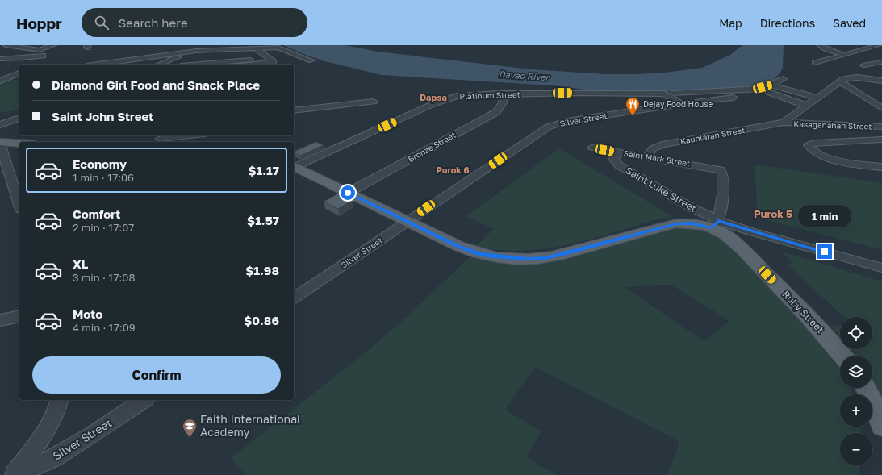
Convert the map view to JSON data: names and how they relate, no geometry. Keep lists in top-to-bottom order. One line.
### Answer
{"streets":{"main road":["Ruby Street"],"street":["Platinum Street","Silver Street","Kasaganahan Street","Kaunlaran Street","Bronze Street","Saint Mark Street","Saint Luke Street"]},"crossings":[["Platinum Street","Silver Street"],["Platinum Street","Bronze Street"],["Silver Street","Ruby Street"],["Kasaganahan Street","Kaunlaran Street"],["Kaunlaran Street","Saint Mark Street"],["Bronze Street","Ruby Street"],["Saint Mark Street","Saint Luke Street"],["Saint Mark Street","Ruby Street"],["Saint Luke Street","Ruby Street"]],"districts":["Dapsa","Purok 6","Purok 5"],"water":["Davao River"],"places":{"restaurant":["Dejay Food House"],"school or university":["Faith International Academy"]},"page":{"header":"Hoppr","search":"Search here","nav":["Map","Directions","Saved"],"banner":["Diamond Girl Food and Snack Place","Saint John Street"],"list":[{"name":"Economy","note":"1 min · 17:06","value":"$1.17"},{"name":"Comfort","note":"2 min · 17:07","value":"$1.57"},{"name":"XL","note":"3 min · 17:08","value":"$1.98"},{"name":"Moto","note":"4 min · 17:09","value":"$0.86"}],"bubble":"1 min","map_buttons":["+","−"],"buttons":"Confirm"}}
